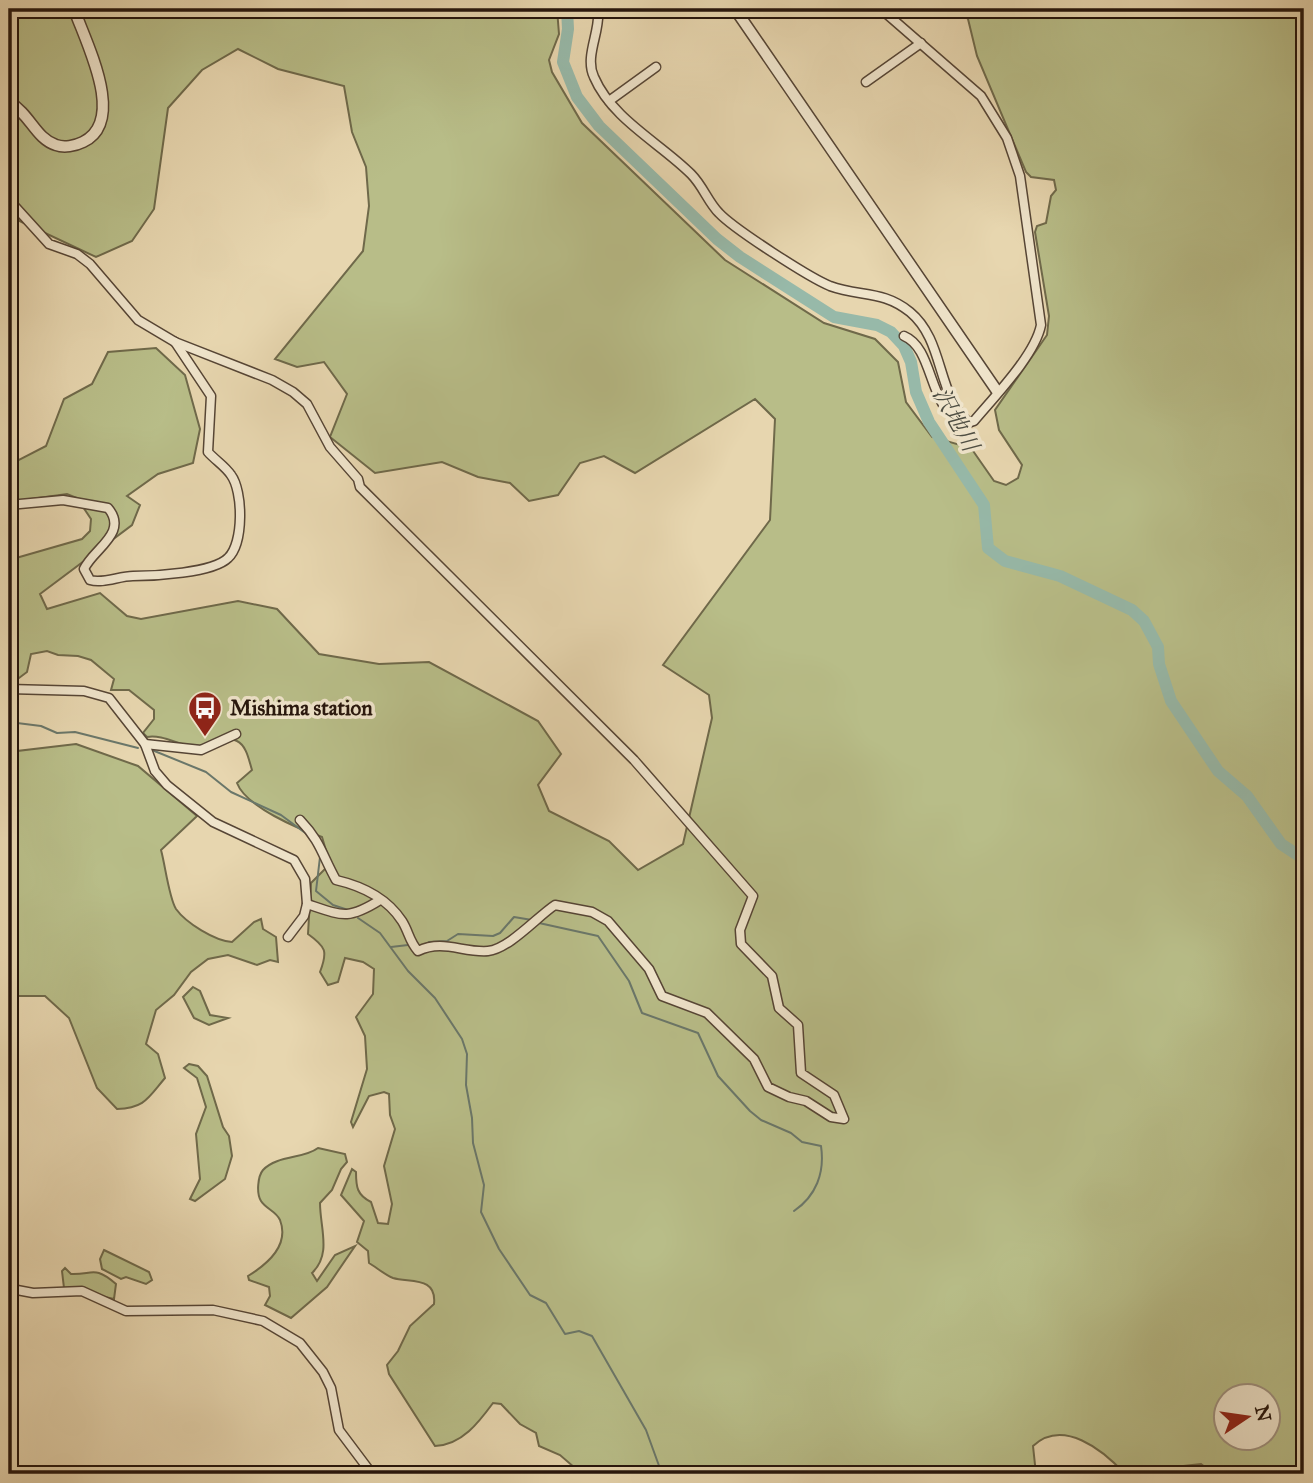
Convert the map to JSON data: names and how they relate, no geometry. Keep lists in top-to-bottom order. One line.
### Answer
{"water":["沢地川"],"places":{"bus stop":["Mishima station"]},"north":"right"}
